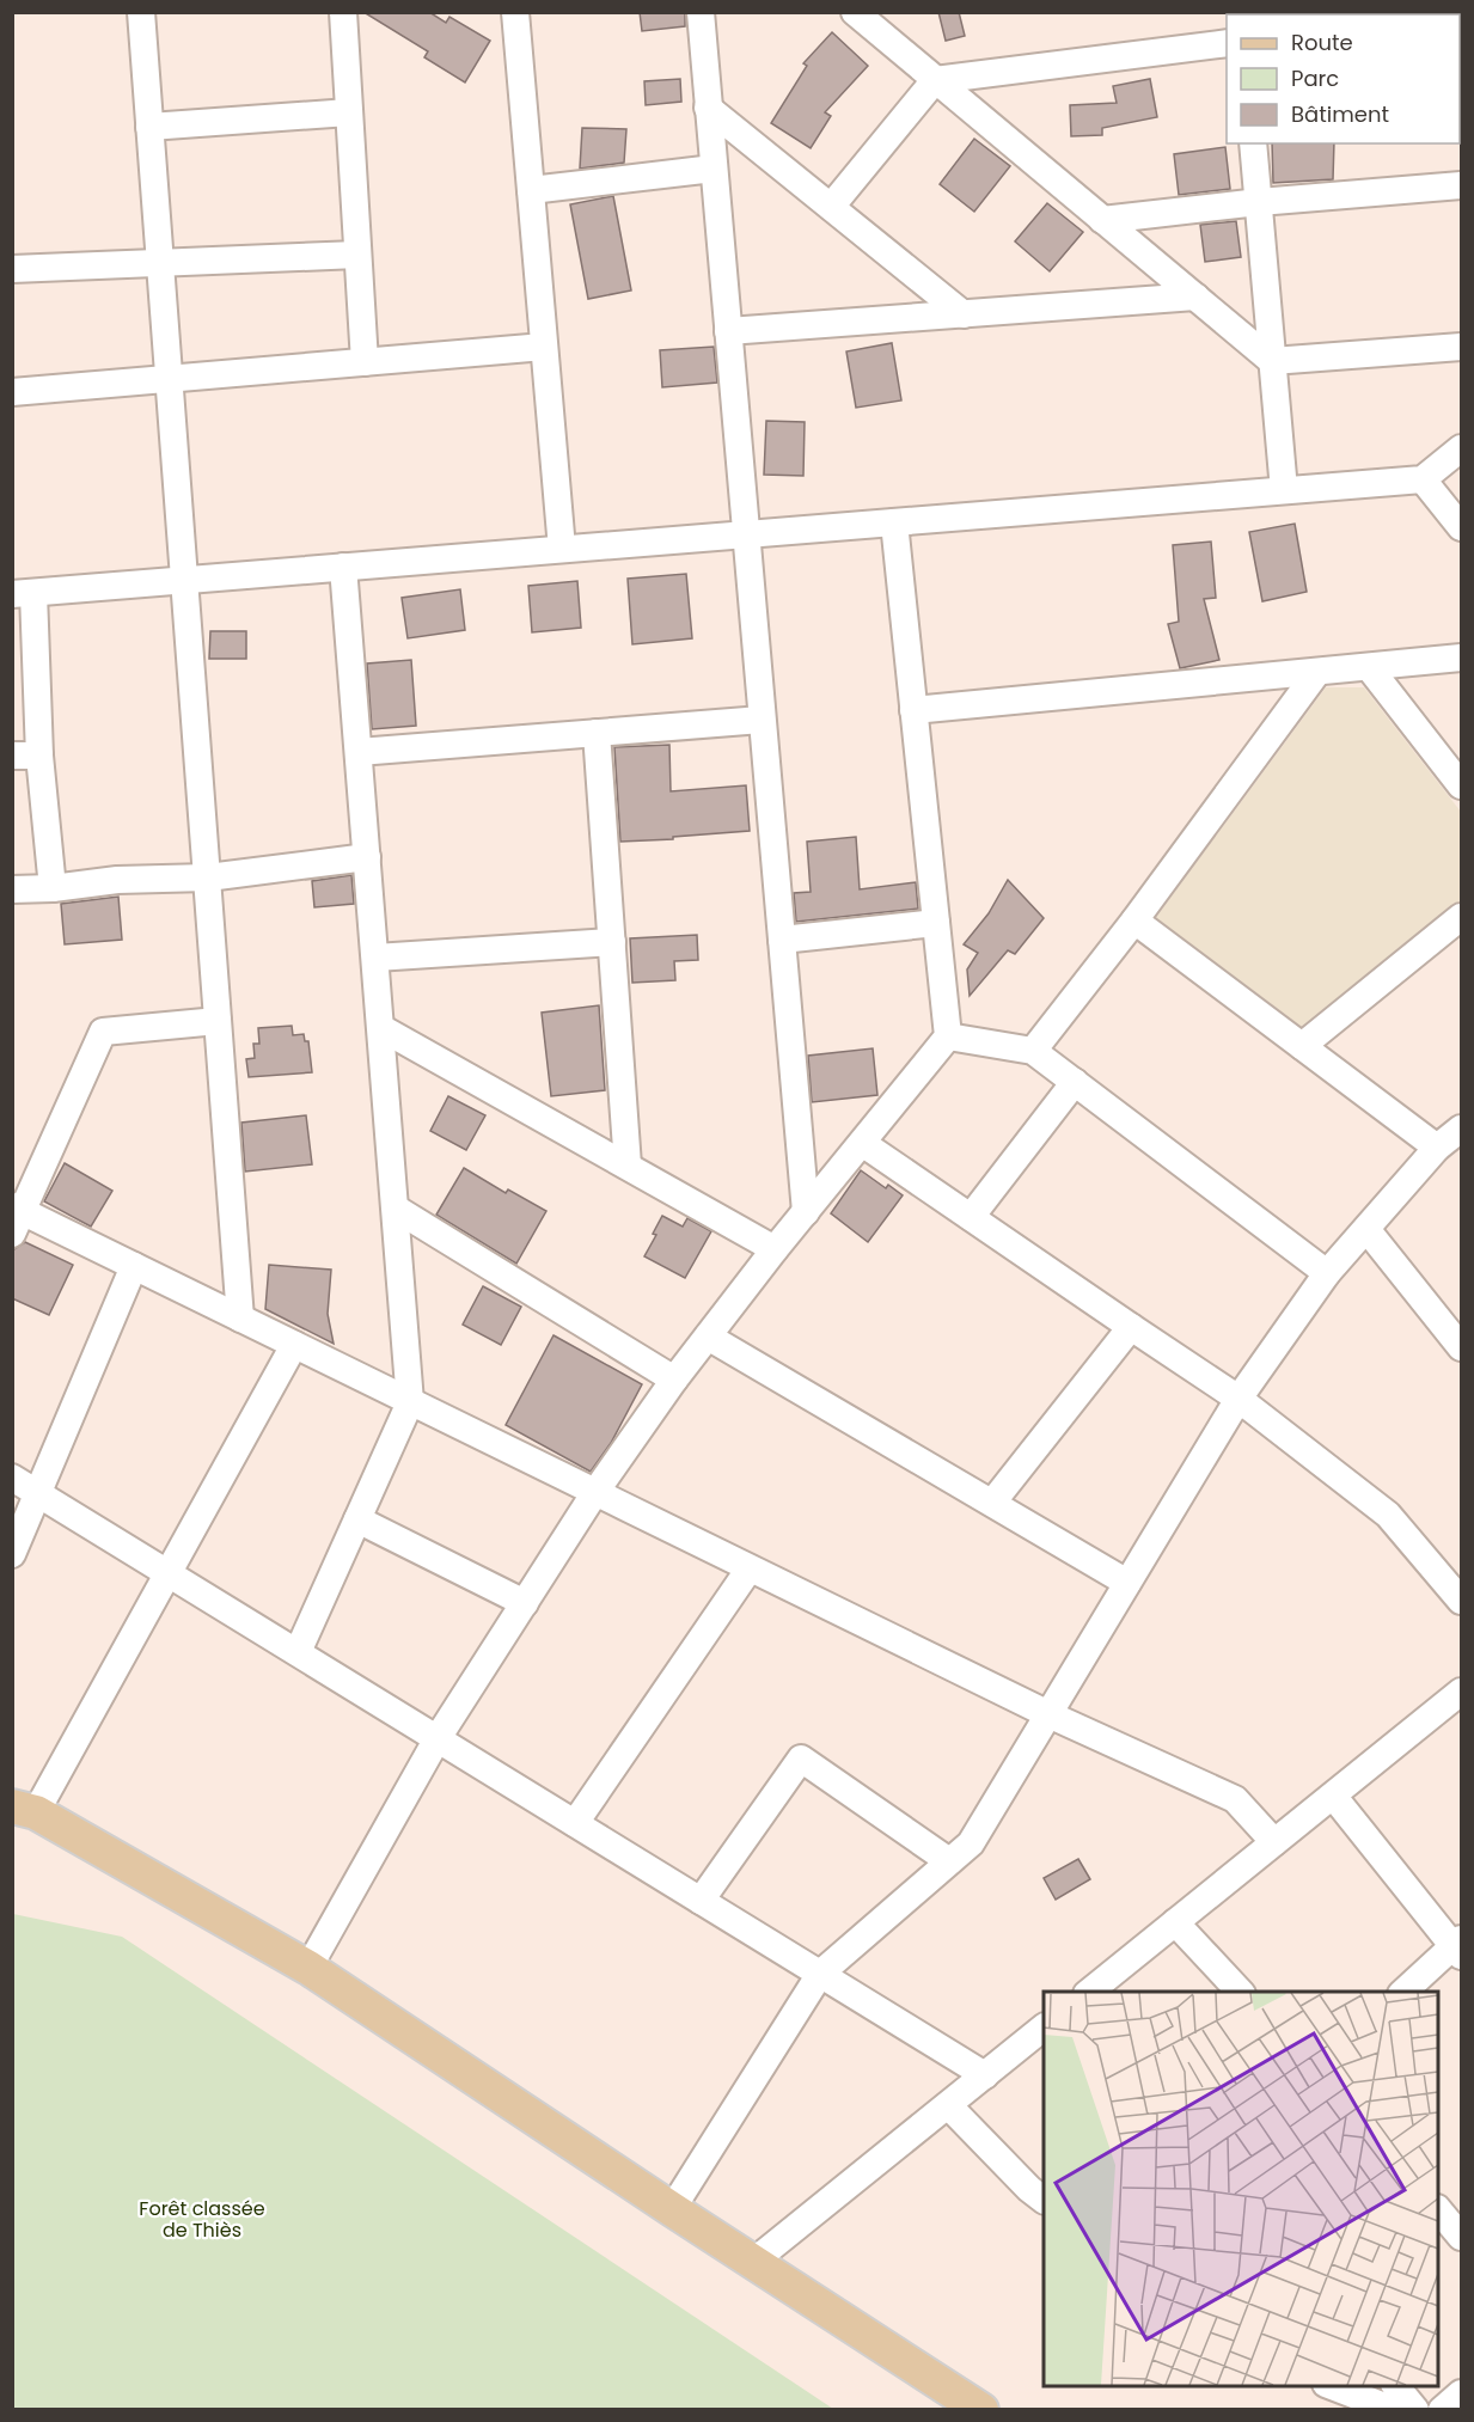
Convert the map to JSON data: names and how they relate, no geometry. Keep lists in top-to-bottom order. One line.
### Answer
{"parks":["Forêt classée de Thiès"],"legend":["Route","Parc","Bâtiment"]}
